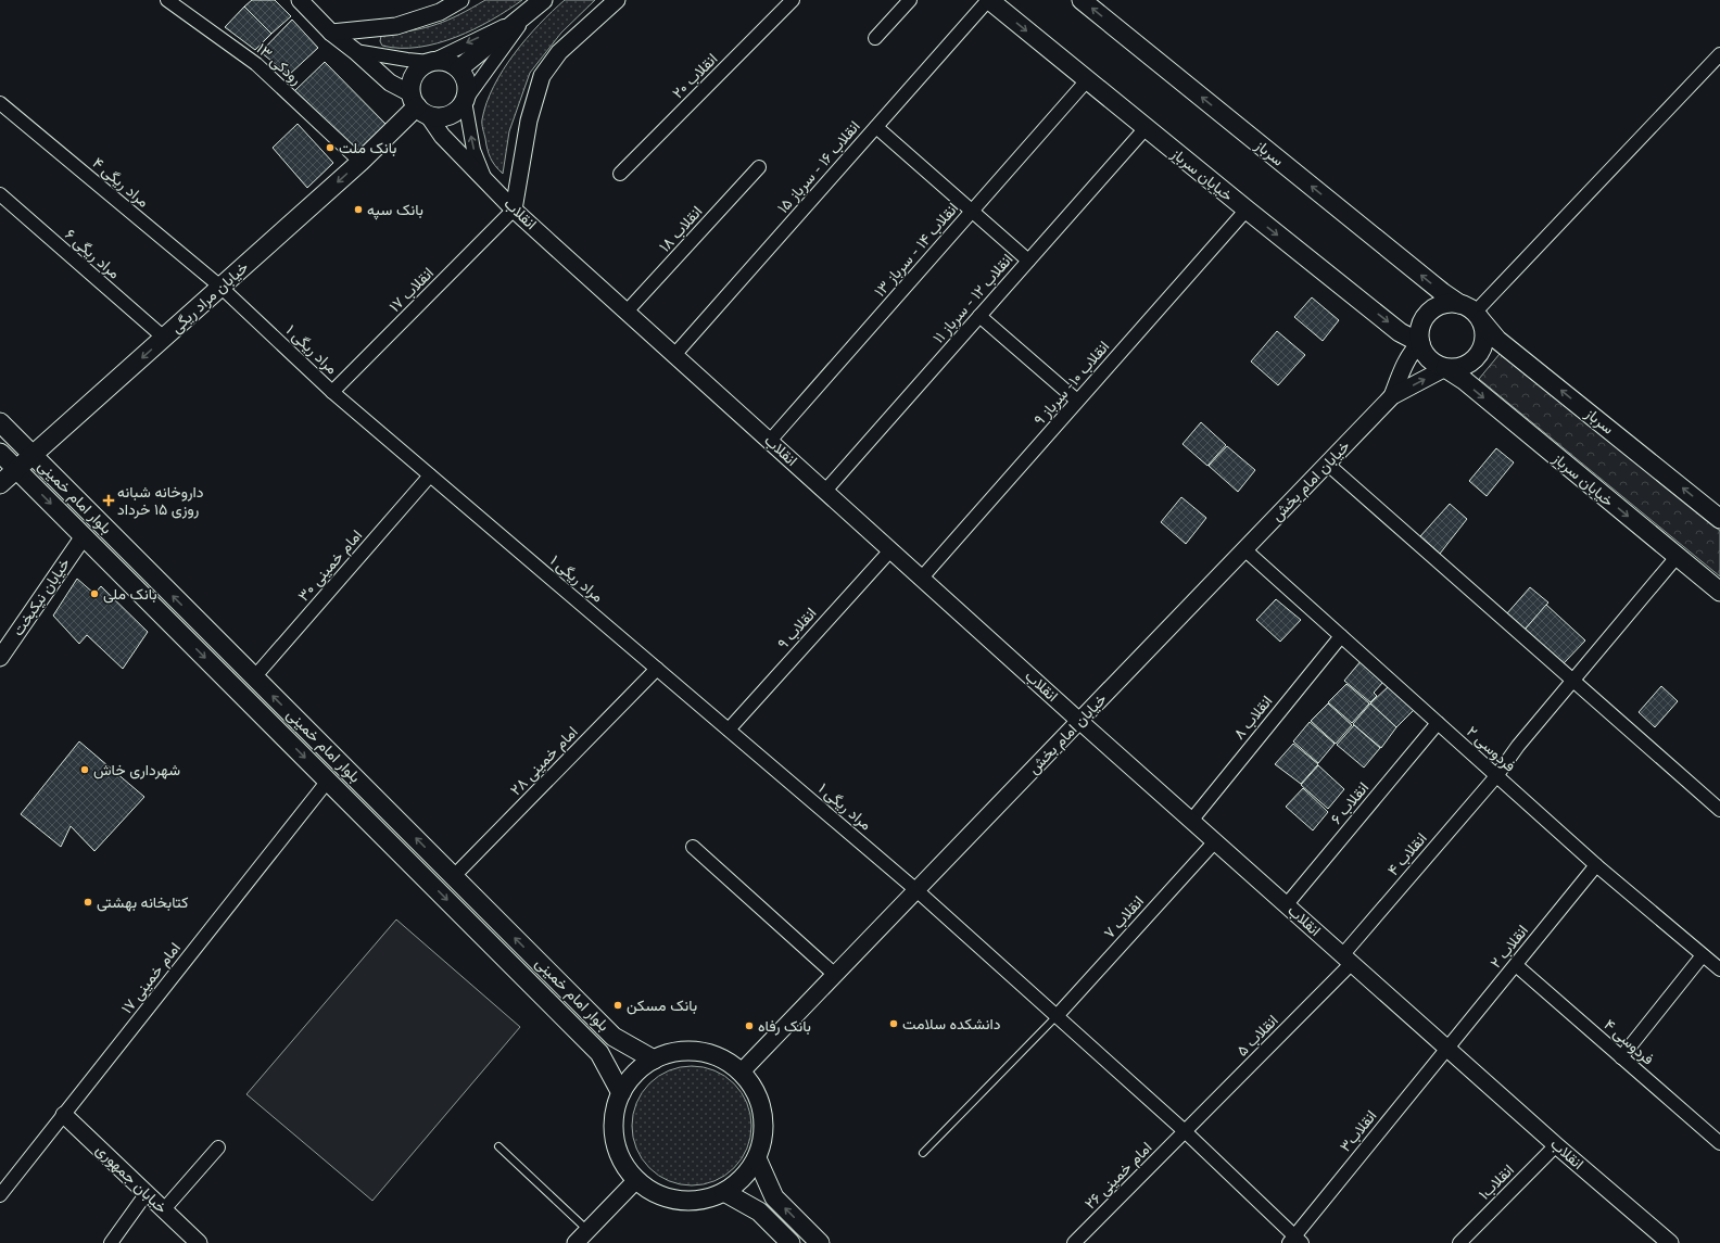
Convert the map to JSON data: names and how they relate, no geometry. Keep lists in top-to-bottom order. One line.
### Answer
{"streets":{"main road":["سرباز","خیابان سرباز","خیابان مراد ریگی","بلوار امام خمینی"],"street":["رودکی ۱۳","انقلاب ۲۰","انقلاب ۱۶ - سرباز ۱۵","مراد ریگی ۴","انقلاب","انقلاب ۱۸","انقلاب ۱۴ - سرباز ۱۳","مراد ریگی ۶","انقلاب ۱۷","انقلاب ۱۲ - سرباز ۱۱","مراد ریگی ۱","انقلاب ۱۰- سرباز ۹","خیابان امام بخش","امام خمینی ۳۰","خیابان نیکبخت","انقلاب ۹","انقلاب ۸","فردوسی ۲","امام خمینی ۲۸","انقلاب ۶","انقلاب ۴","انقلاب ۷","انقلاب ۲","امام خمینی ۱۷","انقلاب ۵","فردوسی ۴","انقلاب۳","امام خمینی ۲۶","خیابان جمهوری","انقلاب۱"]},"crossings":[["رودکی ۱۳","خیابان مراد ریگی"],["سرباز","خیابان سرباز"],["انقلاب ۱۶ - سرباز ۱۵","خیابان سرباز"],["انقلاب ۱۶ - سرباز ۱۵","انقلاب"],["خیابان سرباز","انقلاب ۱۴ - سرباز ۱۳"],["خیابان سرباز","انقلاب ۱۲ - سرباز ۱۱"],["خیابان سرباز","انقلاب ۱۰- سرباز ۹"],["خیابان سرباز","انقلاب ۴"],["مراد ریگی ۴","خیابان مراد ریگی"],["مراد ریگی ۴","مراد ریگی ۱"],["انقلاب","انقلاب ۱۸"],["انقلاب","انقلاب ۱۴ - سرباز ۱۳"],["انقلاب","انقلاب ۱۷"],["انقلاب","خیابان مراد ریگی"],["انقلاب","انقلاب ۱۲ - سرباز ۱۱"],["انقلاب","انقلاب ۱۰- سرباز ۹"],["انقلاب","خیابان امام بخش"],["انقلاب","انقلاب ۹"],["انقلاب","انقلاب ۸"],["انقلاب","انقلاب ۶"],["انقلاب","انقلاب ۴"],["انقلاب","انقلاب ۷"],["انقلاب","انقلاب ۲"],["انقلاب","انقلاب ۵"],["انقلاب","انقلاب۳"],["انقلاب","انقلاب۱"],["مراد ریگی ۶","خیابان مراد ریگی"],["انقلاب ۱۷","مراد ریگی ۱"],["خیابان مراد ریگی","مراد ریگی ۱"],["خیابان مراد ریگی","بلوار امام خمینی"],["مراد ریگی ۱","خیابان امام بخش"],["مراد ریگی ۱","امام خمینی ۳۰"],["مراد ریگی ۱","انقلاب ۹"],["مراد ریگی ۱","امام خمینی ۲۸"],["مراد ریگی ۱","انقلاب ۷"],["مراد ریگی ۱","انقلاب ۵"],["مراد ریگی ۱","انقلاب۳"],["مراد ریگی ۱","امام خمینی ۲۶"],["خیابان امام بخش","بلوار امام خمینی"],["خیابان امام بخش","فردوسی ۲"],["بلوار امام خمینی","امام خمینی ۳۰"],["بلوار امام خمینی","خیابان نیکبخت"],["بلوار امام خمینی","امام خمینی ۲۸"],["بلوار امام خمینی","امام خمینی ۱۷"],["انقلاب ۸","فردوسی ۲"],["فردوسی ۲","انقلاب ۶"],["فردوسی ۲","انقلاب ۴"],["فردوسی ۲","انقلاب ۲"],["انقلاب ۴","انقلاب ۵"],["انقلاب ۲","فردوسی ۴"],["انقلاب ۲","انقلاب۳"],["امام خمینی ۱۷","خیابان جمهوری"],["انقلاب ۵","امام خمینی ۲۶"]],"one_way":["سرباز","خیابان سرباز","خیابان مراد ریگی"],"places":{"other":["بانک ملت","بانک سپه","بانک ملی","شهرداری خاش","کتابخانه بهشتی","بانک مسکن","دانشکده سلامت","بانک رفاه"],"health":["داروخانه شبانه روزی ۱۵ خرداد"]}}
